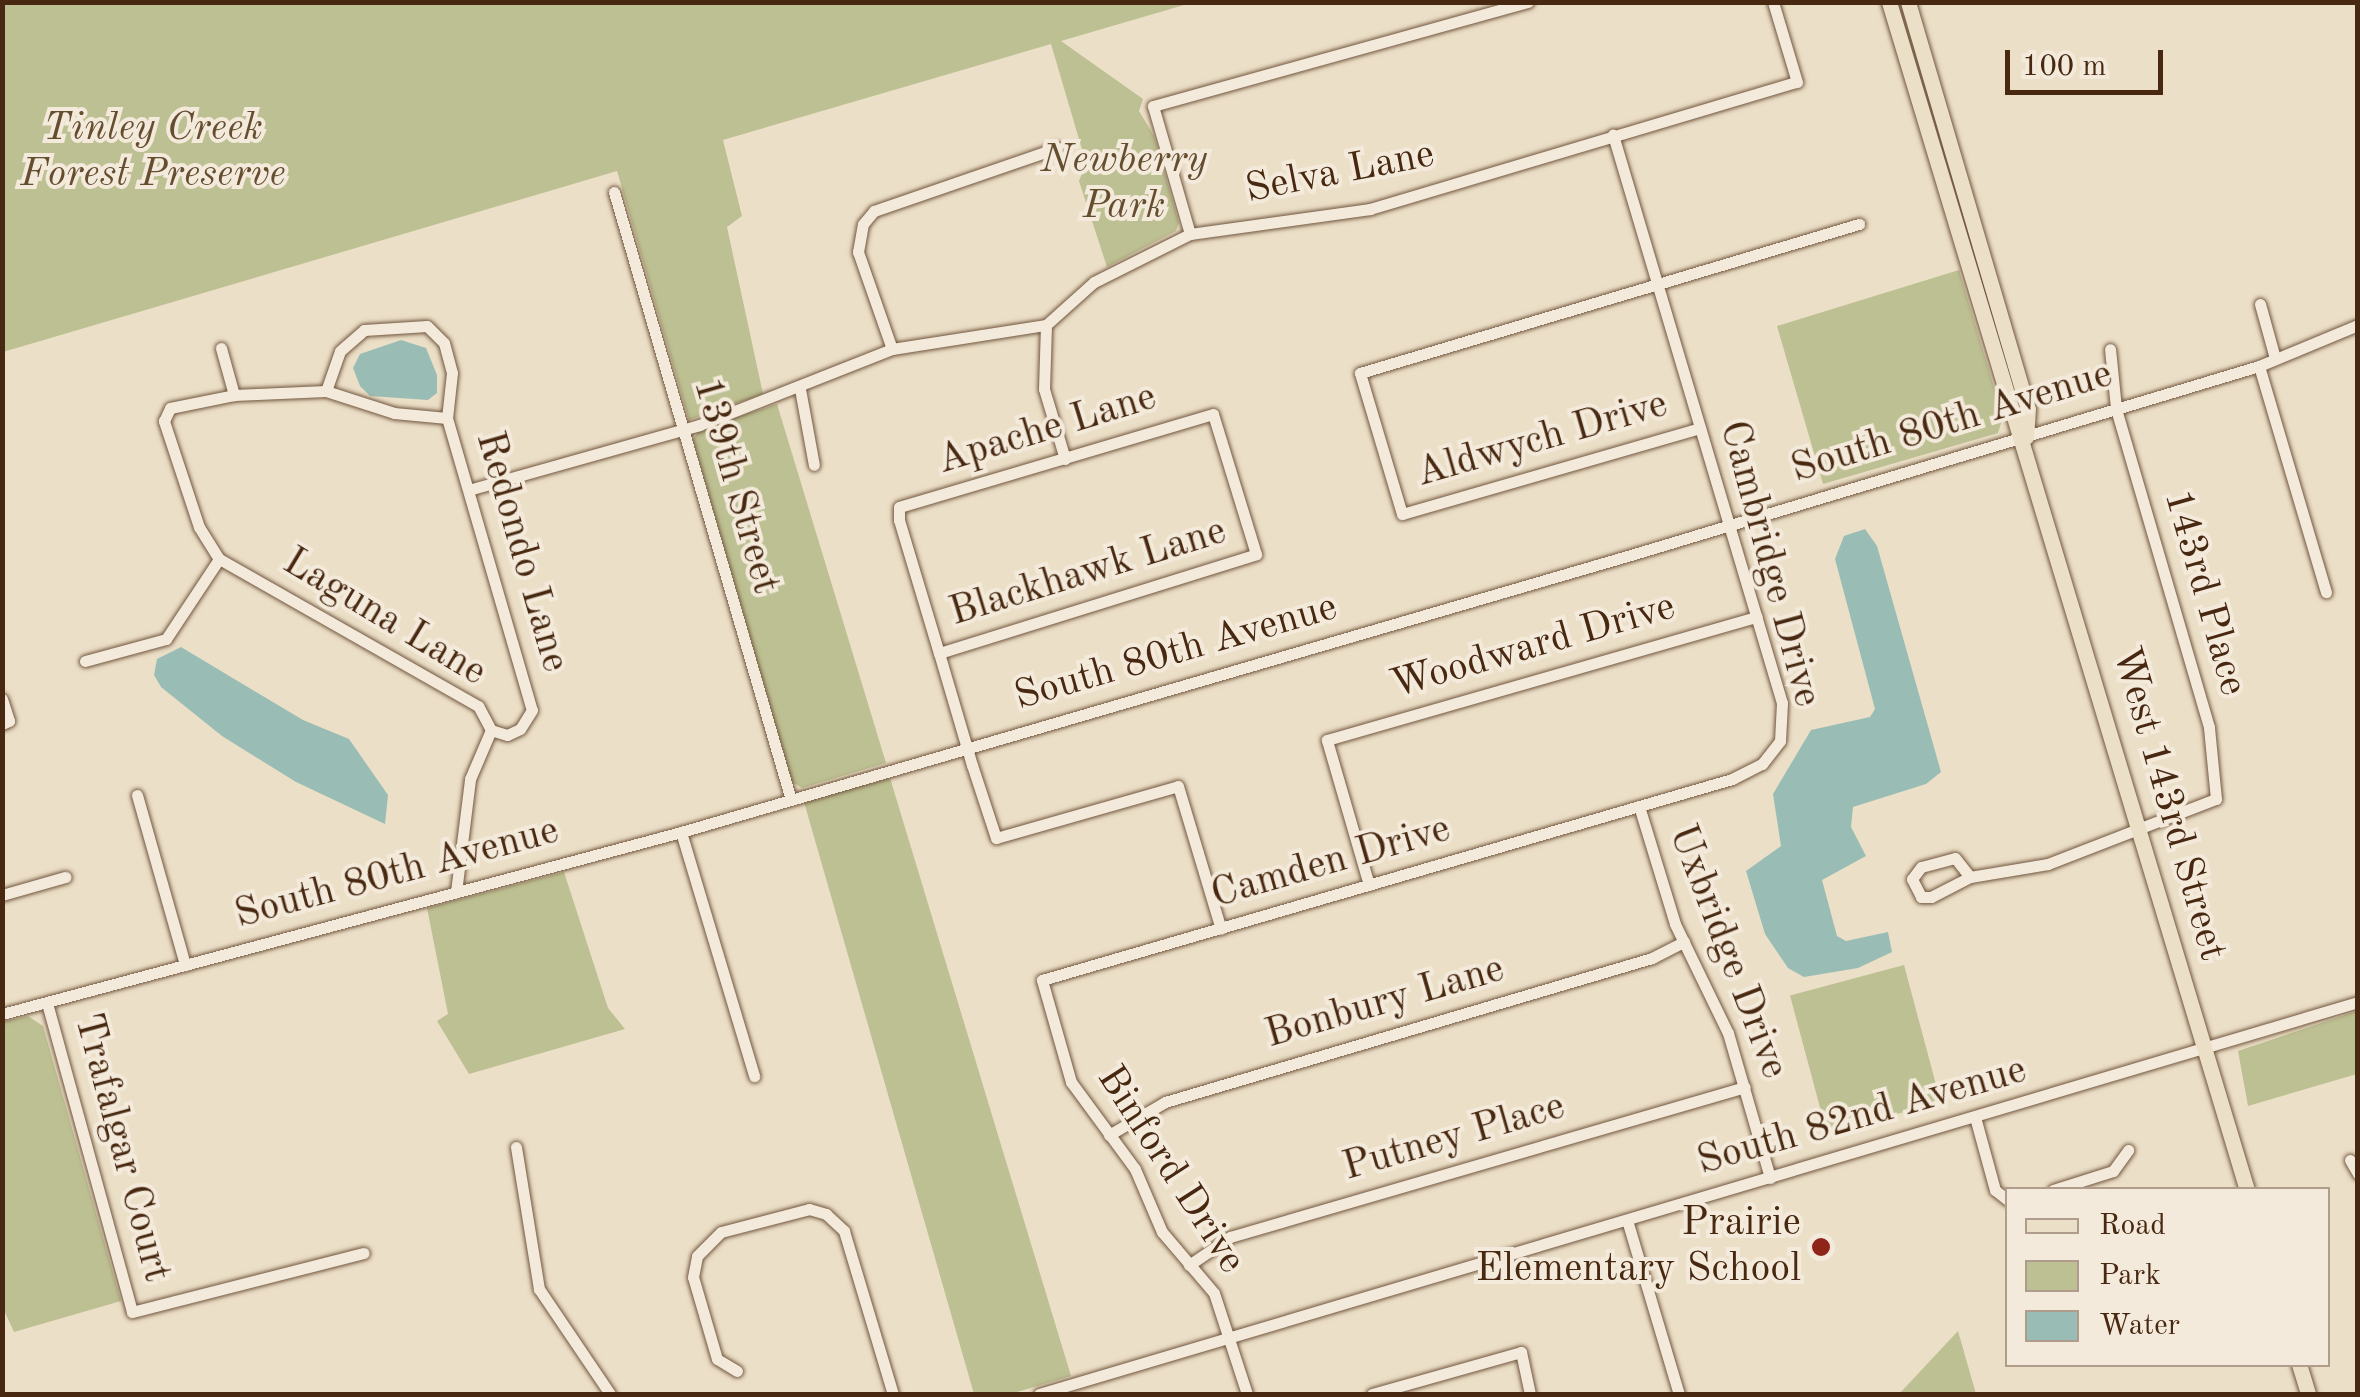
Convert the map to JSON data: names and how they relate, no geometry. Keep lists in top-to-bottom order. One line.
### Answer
{"streets":{"main road":["West 143rd Street"],"street":["Selva Lane","South 80th Avenue","Apache Lane","Aldwych Drive","139th Street","Redondo Lane","Cambridge Drive","Blackhawk Lane","143rd Place","Laguna Lane","Woodward Drive","Camden Drive","Uxbridge Drive","Bonbury Lane","South 82nd Avenue","Putney Place","Trafalgar Court","Binford Drive"]},"crossings":[["Selva Lane","Cambridge Drive"],["South 80th Avenue","139th Street"],["South 80th Avenue","Cambridge Drive"],["South 80th Avenue","143rd Place"],["South 80th Avenue","Laguna Lane"],["South 80th Avenue","West 143rd Street"],["South 80th Avenue","Trafalgar Court"],["Apache Lane","Blackhawk Lane"],["Aldwych Drive","Cambridge Drive"],["Redondo Lane","Laguna Lane"],["Cambridge Drive","Woodward Drive"],["Cambridge Drive","Camden Drive"],["Cambridge Drive","Uxbridge Drive"],["143rd Place","West 143rd Street"],["Woodward Drive","Camden Drive"],["West 143rd Street","South 82nd Avenue"],["Camden Drive","Uxbridge Drive"],["Camden Drive","Binford Drive"],["Uxbridge Drive","Bonbury Lane"],["Uxbridge Drive","South 82nd Avenue"],["Uxbridge Drive","Putney Place"],["Bonbury Lane","Binford Drive"],["South 82nd Avenue","Binford Drive"],["Putney Place","Binford Drive"]],"parks":["Tinley Creek Forest Preserve","Newberry Park"],"places":["Prairie Elementary School"],"legend":["Road","Park","Water"],"scale_bar":"100 m"}
